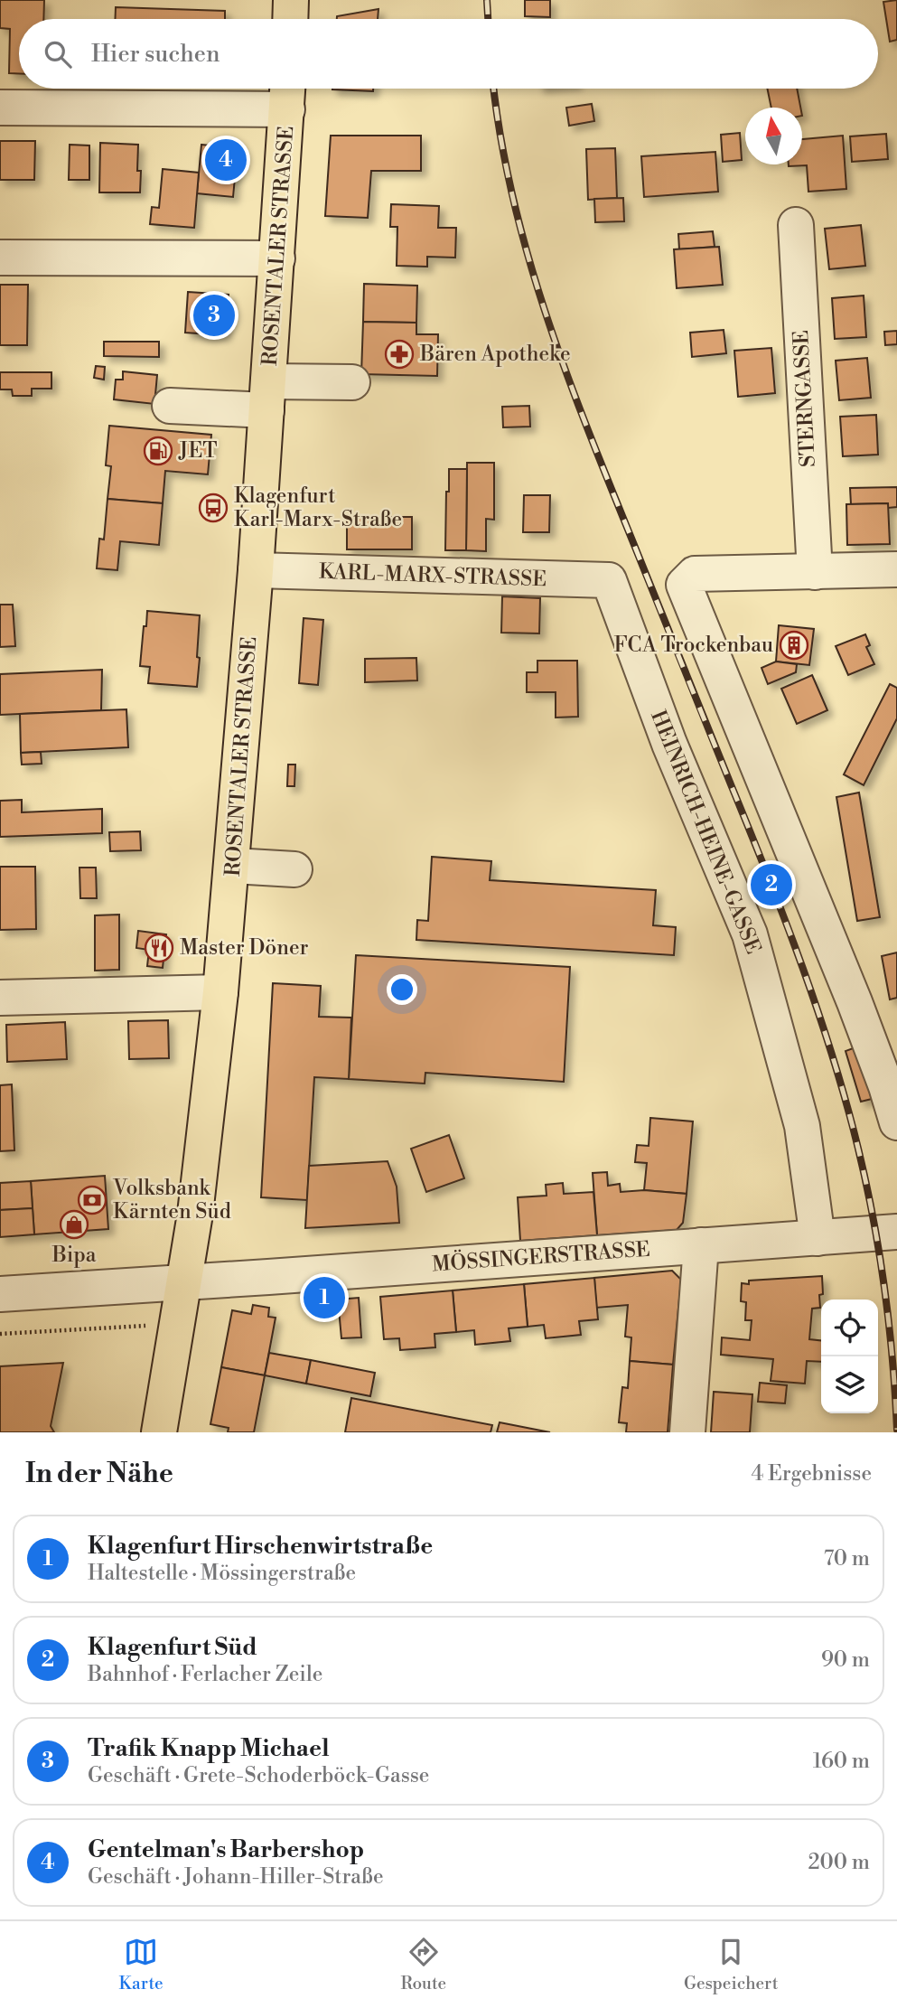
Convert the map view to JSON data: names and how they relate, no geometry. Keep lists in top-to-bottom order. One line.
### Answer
{"streets":{"main road":["ROSENTALER STRASSE"],"street":["STERNGASSE","KARL-MARX-STRASSE","HEINRICH-HEINE-GASSE","MÖSSINGERSTRASSE"]},"crossings":[["ROSENTALER STRASSE","KARL-MARX-STRASSE"],["ROSENTALER STRASSE","MÖSSINGERSTRASSE"],["KARL-MARX-STRASSE","HEINRICH-HEINE-GASSE"],["HEINRICH-HEINE-GASSE","MÖSSINGERSTRASSE"]],"places":{"pharmacy":["Bären Apotheke"],"fuel station":["JET"],"bus stop":["Klagenfurt Karl-Marx-Straße"],"building":["FCA Trockenbau"],"restaurant":["Master Döner"],"bank":["Volksbank Kärnten Süd"],"shop":["Bipa"]},"north":"top","page":{"search":"Hier suchen","pins":["4","3","2","1"],"heading":["In der Nähe","4 Ergebnisse"],"list":[{"mark":"1","name":"Klagenfurt Hirschenwirtstraße","note":"Haltestelle · Mössingerstraße","value":"70 m"},{"mark":"2","name":"Klagenfurt Süd","note":"Bahnhof · Ferlacher Zeile","value":"90 m"},{"mark":"3","name":"Trafik Knapp Michael","note":"Geschäft · Grete-Schoderböck-Gasse","value":"160 m"},{"mark":"4","name":"Gentelman's Barbershop","note":"Geschäft · Johann-Hiller-Straße","value":"200 m"}],"nav":["Karte","Route","Gespeichert"]}}
